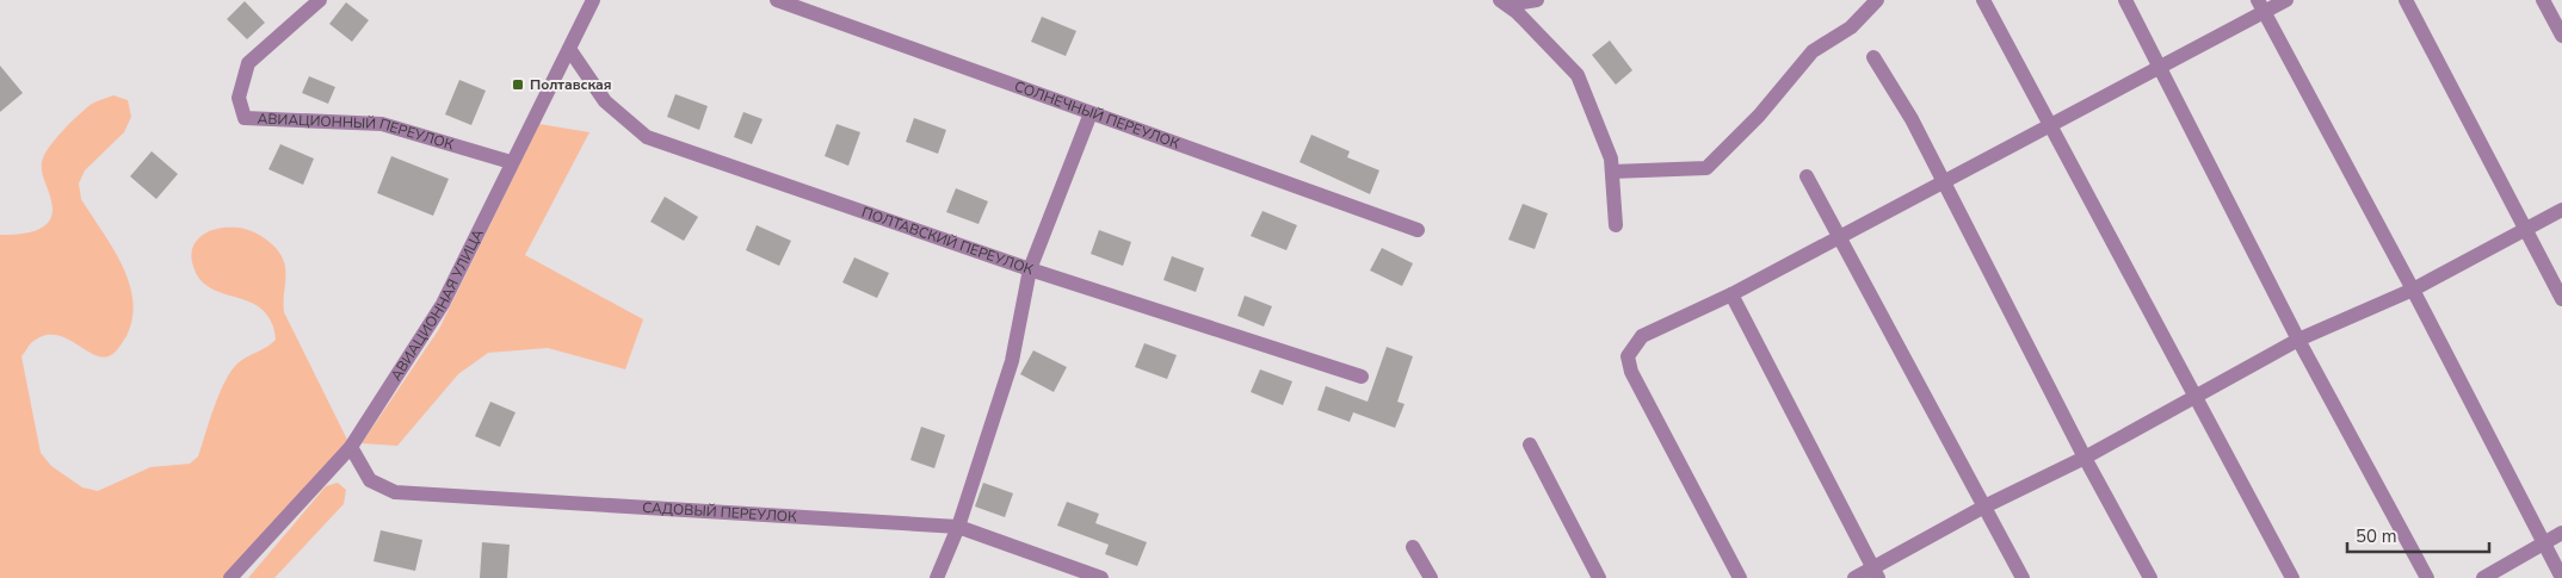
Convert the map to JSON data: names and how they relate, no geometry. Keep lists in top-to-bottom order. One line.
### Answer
{"streets":{"street":["СОЛНЕЧНЫЙ ПЕРЕУЛОК","АВИАЦИОННЫЙ ПЕРЕУЛОК","ПОЛТАВСКИЙ ПЕРЕУЛОК","АВИАЦИОННАЯ УЛИЦА","САДОВЫЙ ПЕРЕУЛОК"]},"crossings":[["АВИАЦИОННЫЙ ПЕРЕУЛОК","АВИАЦИОННАЯ УЛИЦА"],["ПОЛТАВСКИЙ ПЕРЕУЛОК","АВИАЦИОННАЯ УЛИЦА"],["АВИАЦИОННАЯ УЛИЦА","САДОВЫЙ ПЕРЕУЛОК"]],"places":{"transit":["Полтавская"]},"scale_bar":"50 m"}
